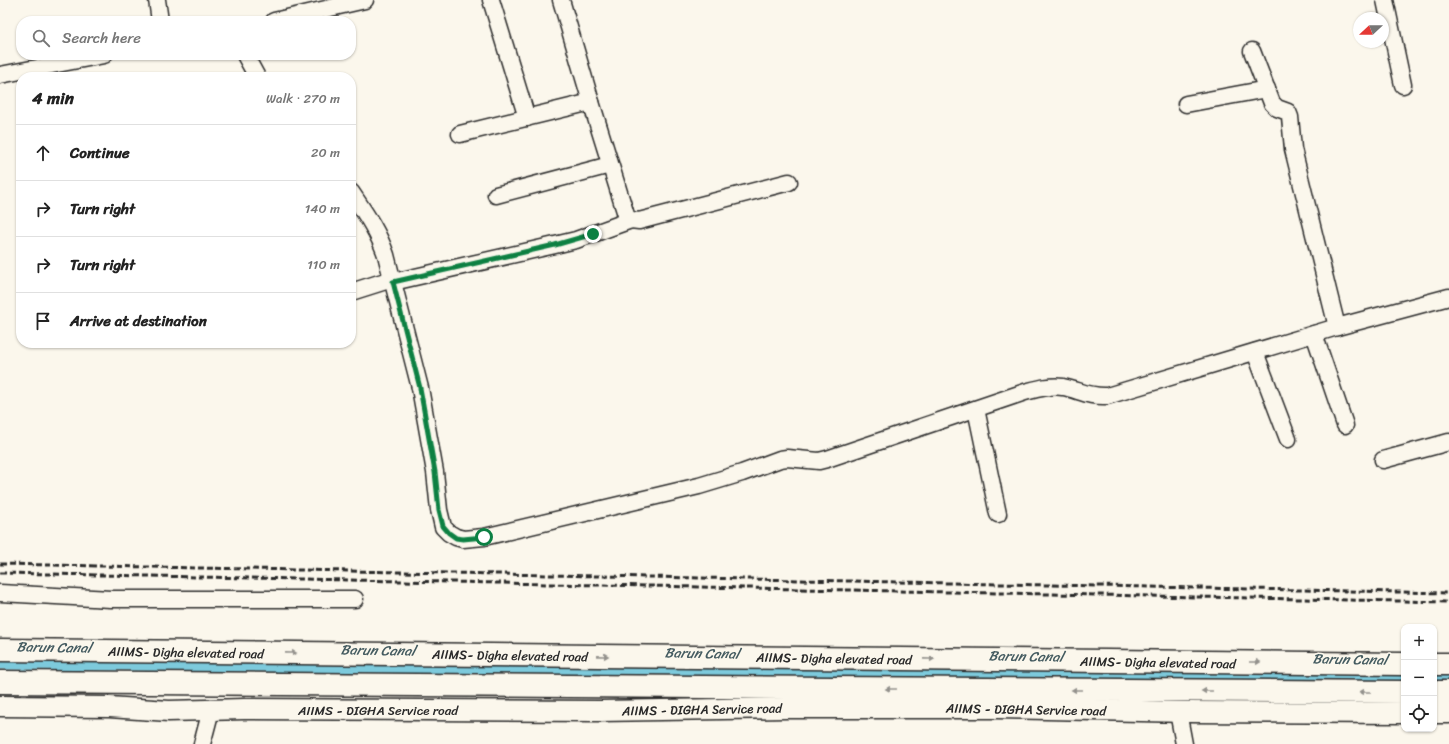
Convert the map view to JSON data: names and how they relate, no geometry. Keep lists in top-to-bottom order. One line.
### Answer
{"streets":{"highway":["AIIMS- Digha elevated road"],"main road":["AIIMS - DIGHA Service road"]},"water":["Barun Canal"],"north":"left","page":{"search":"Search here","heading":["4 min","Walk · 270 m"],"list":[["Continue","20 m"],["Turn right","140 m"],["Turn right","110 m"],"Arrive at destination"],"map_buttons":["+","−"]}}
